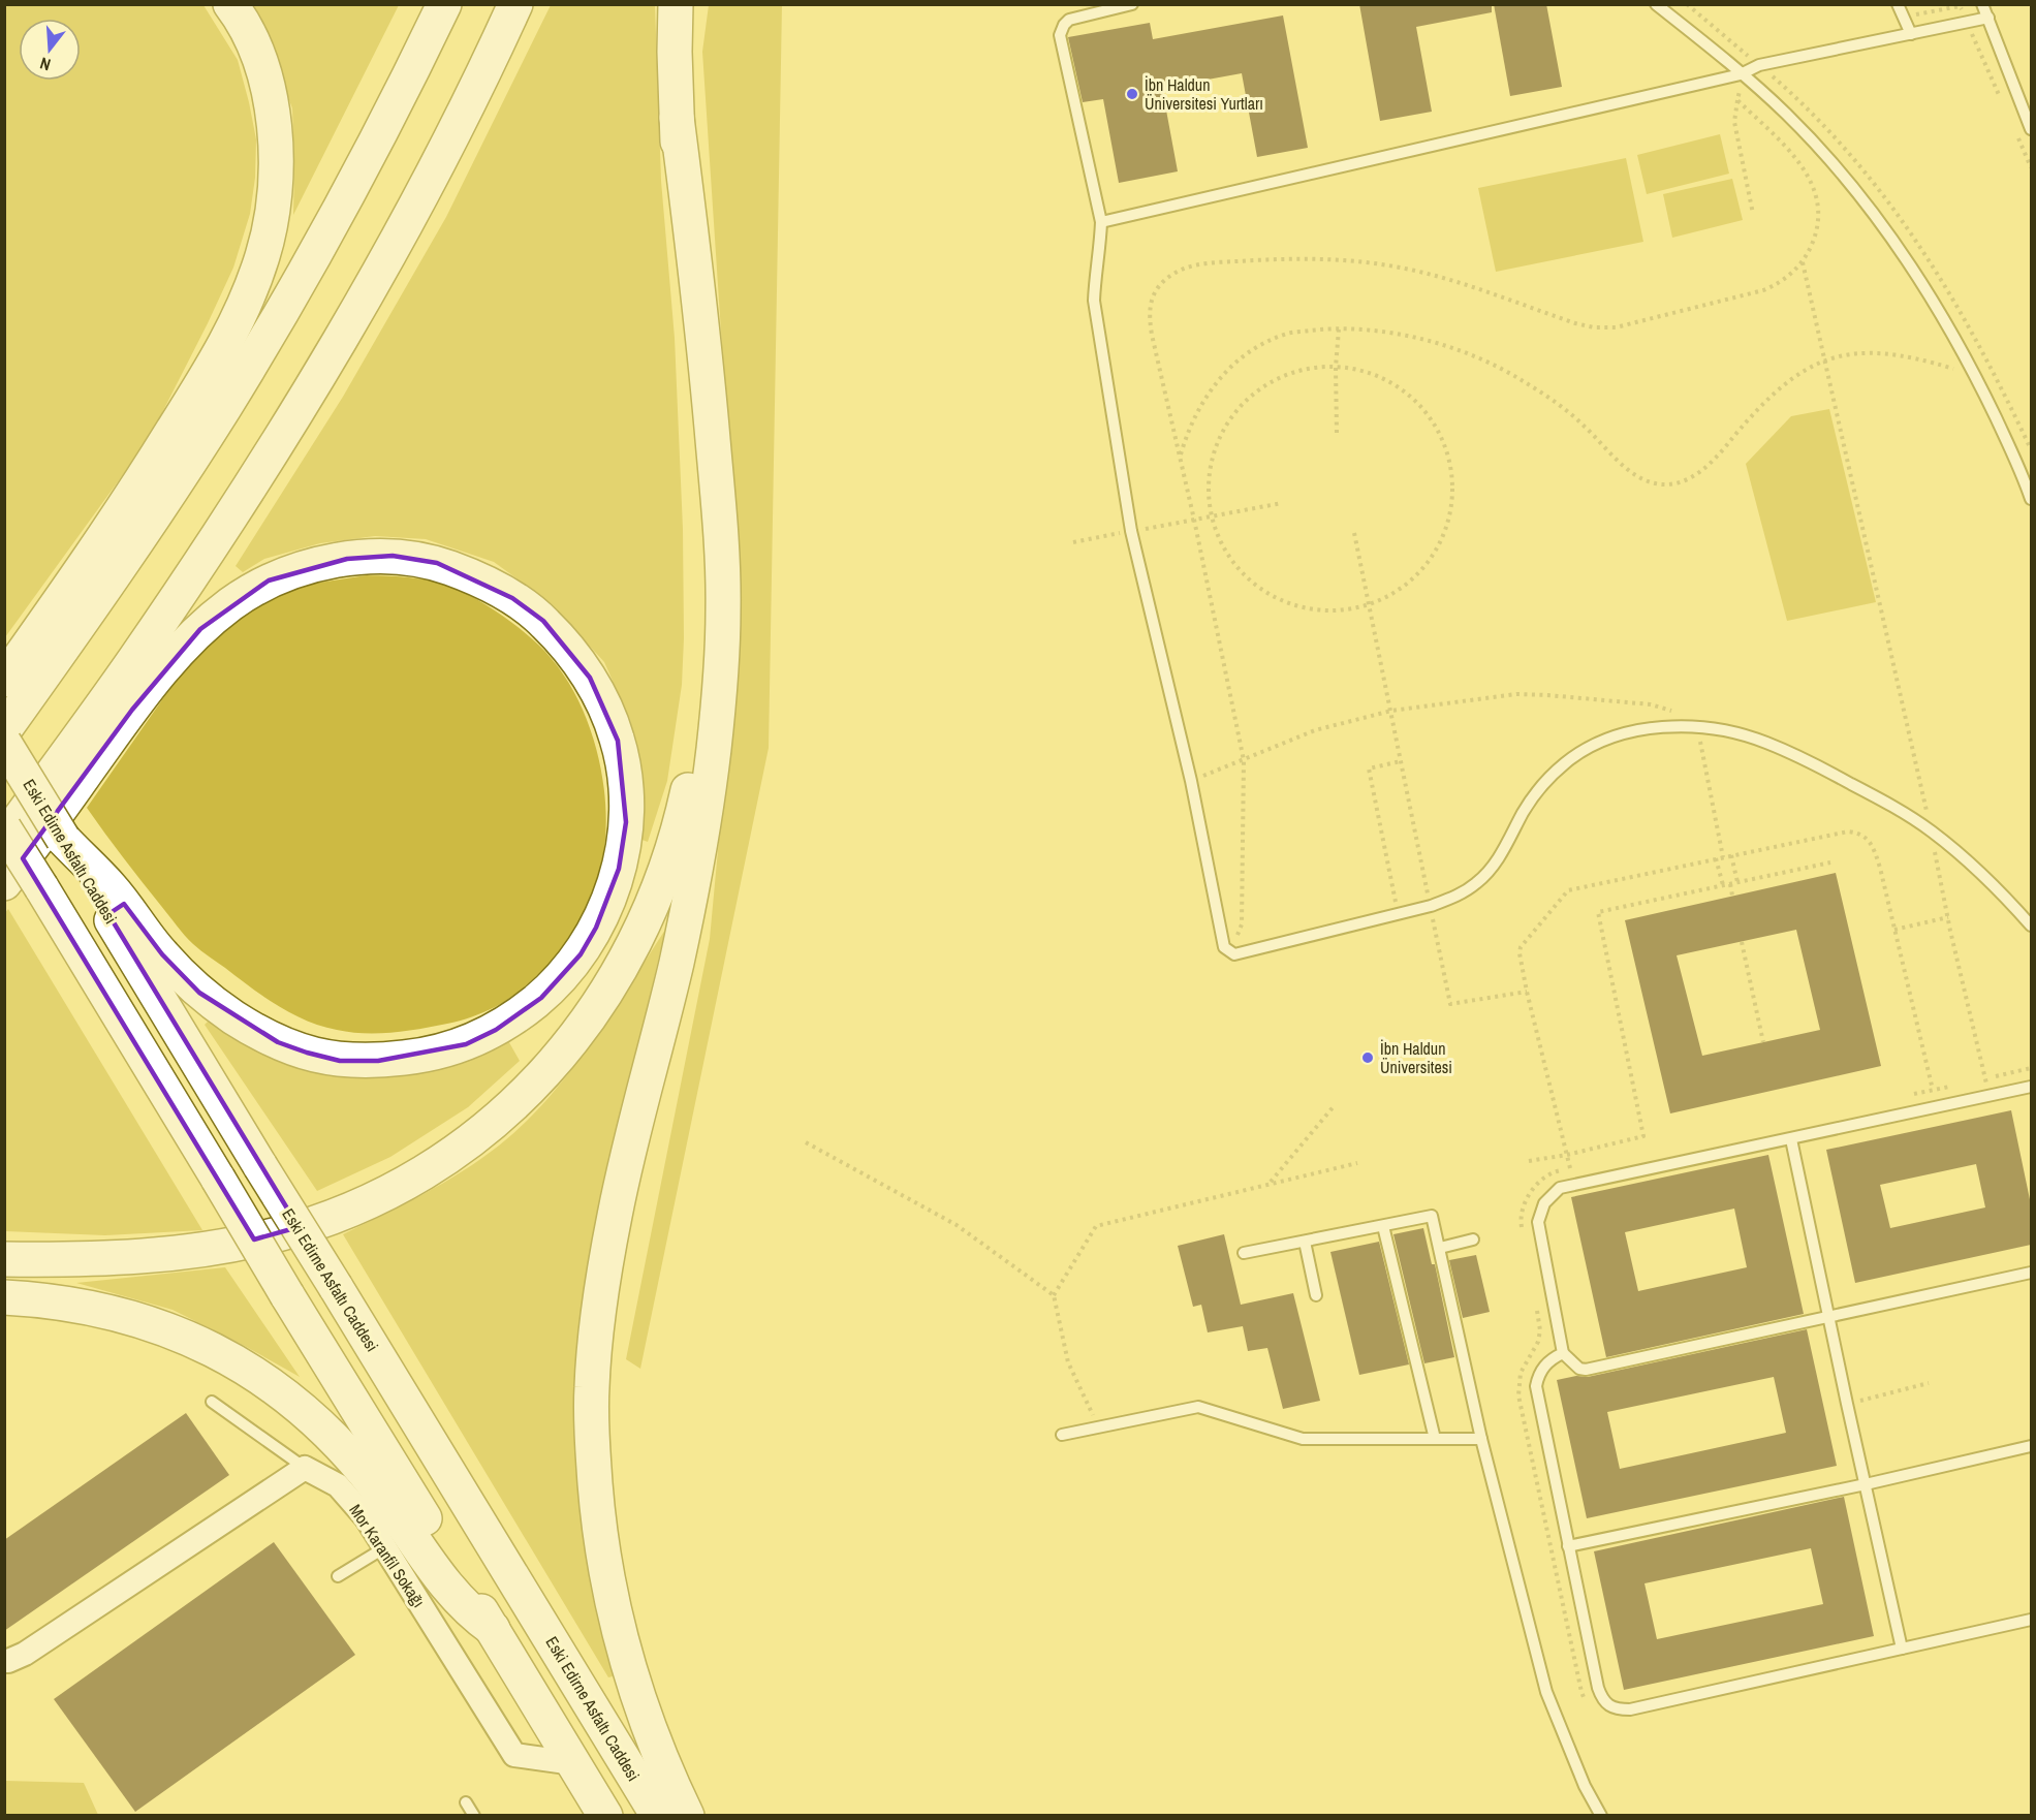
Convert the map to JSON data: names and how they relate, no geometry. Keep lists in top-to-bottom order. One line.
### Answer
{"streets":{"highway":["Eski Edirne Asfaltı Caddesi"],"street":["Mor Karanfil Sokağı"]},"places":["İbn Haldun Üniversitesi Yurtları","İbn Haldun Üniversitesi"],"north":"bottom"}
